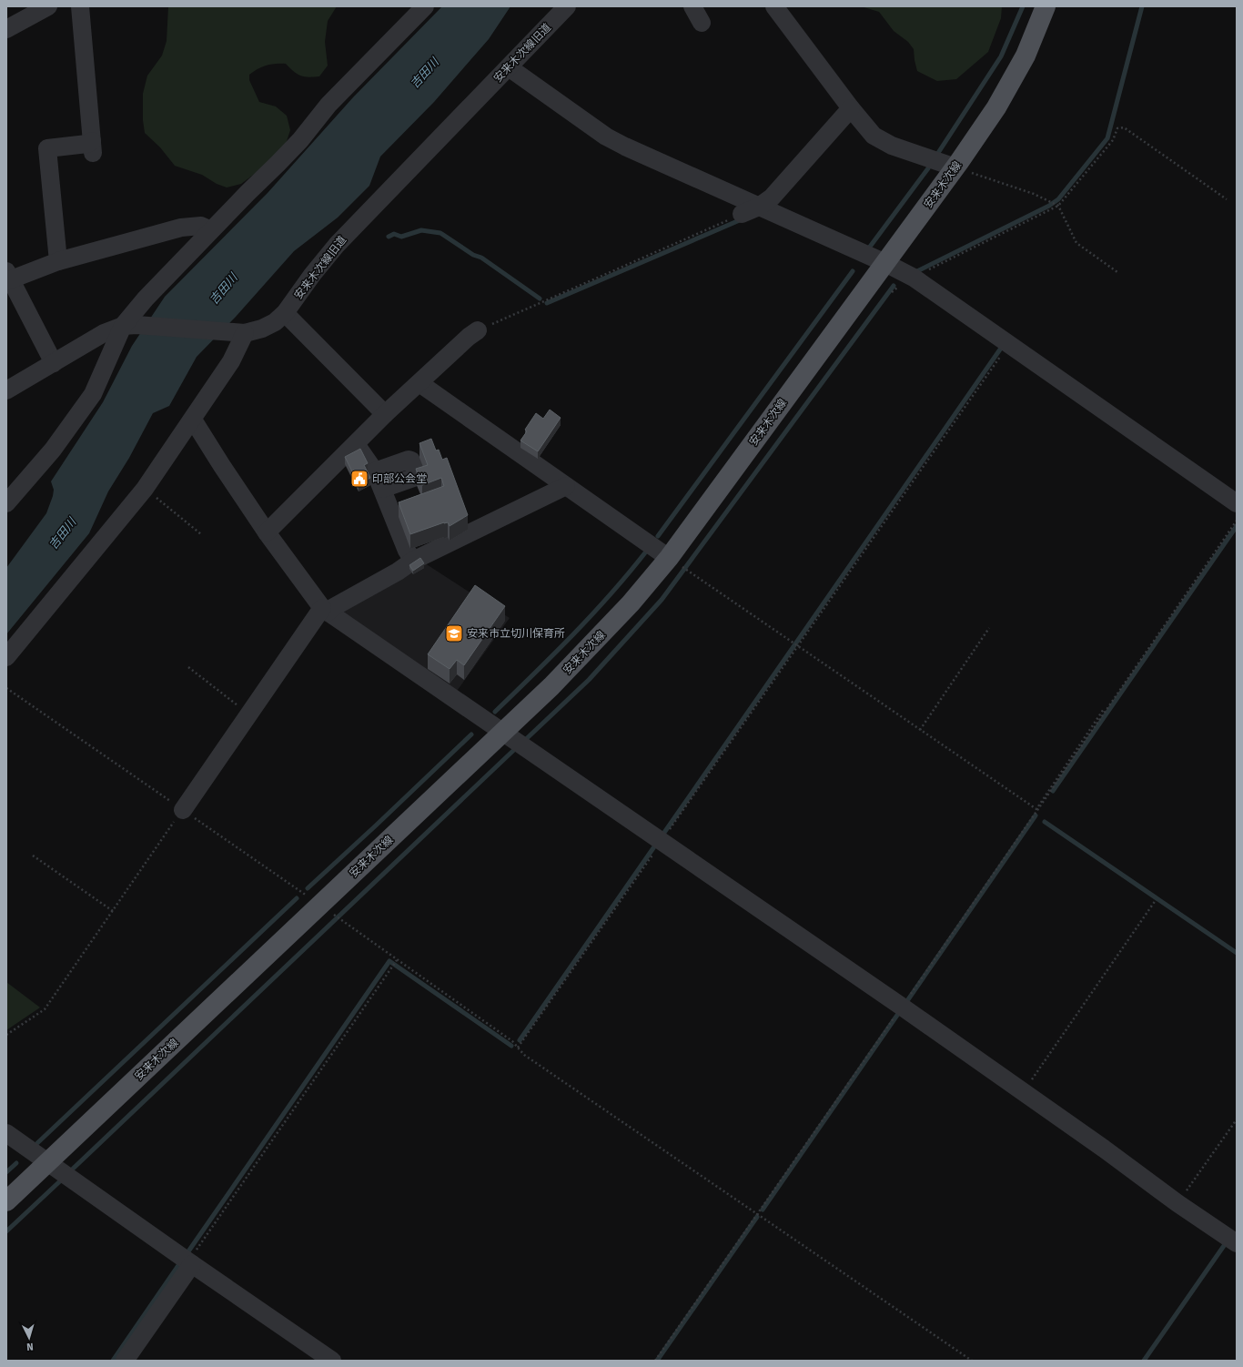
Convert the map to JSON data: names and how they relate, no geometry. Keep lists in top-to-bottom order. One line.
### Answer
{"streets":{"main road":["安来木次線"],"street":["安来木次線旧道"]},"water":["吉田川"],"places":{"public building":["印部公会堂"],"school or university":["安来市立切川保育所"]},"north":"bottom"}
